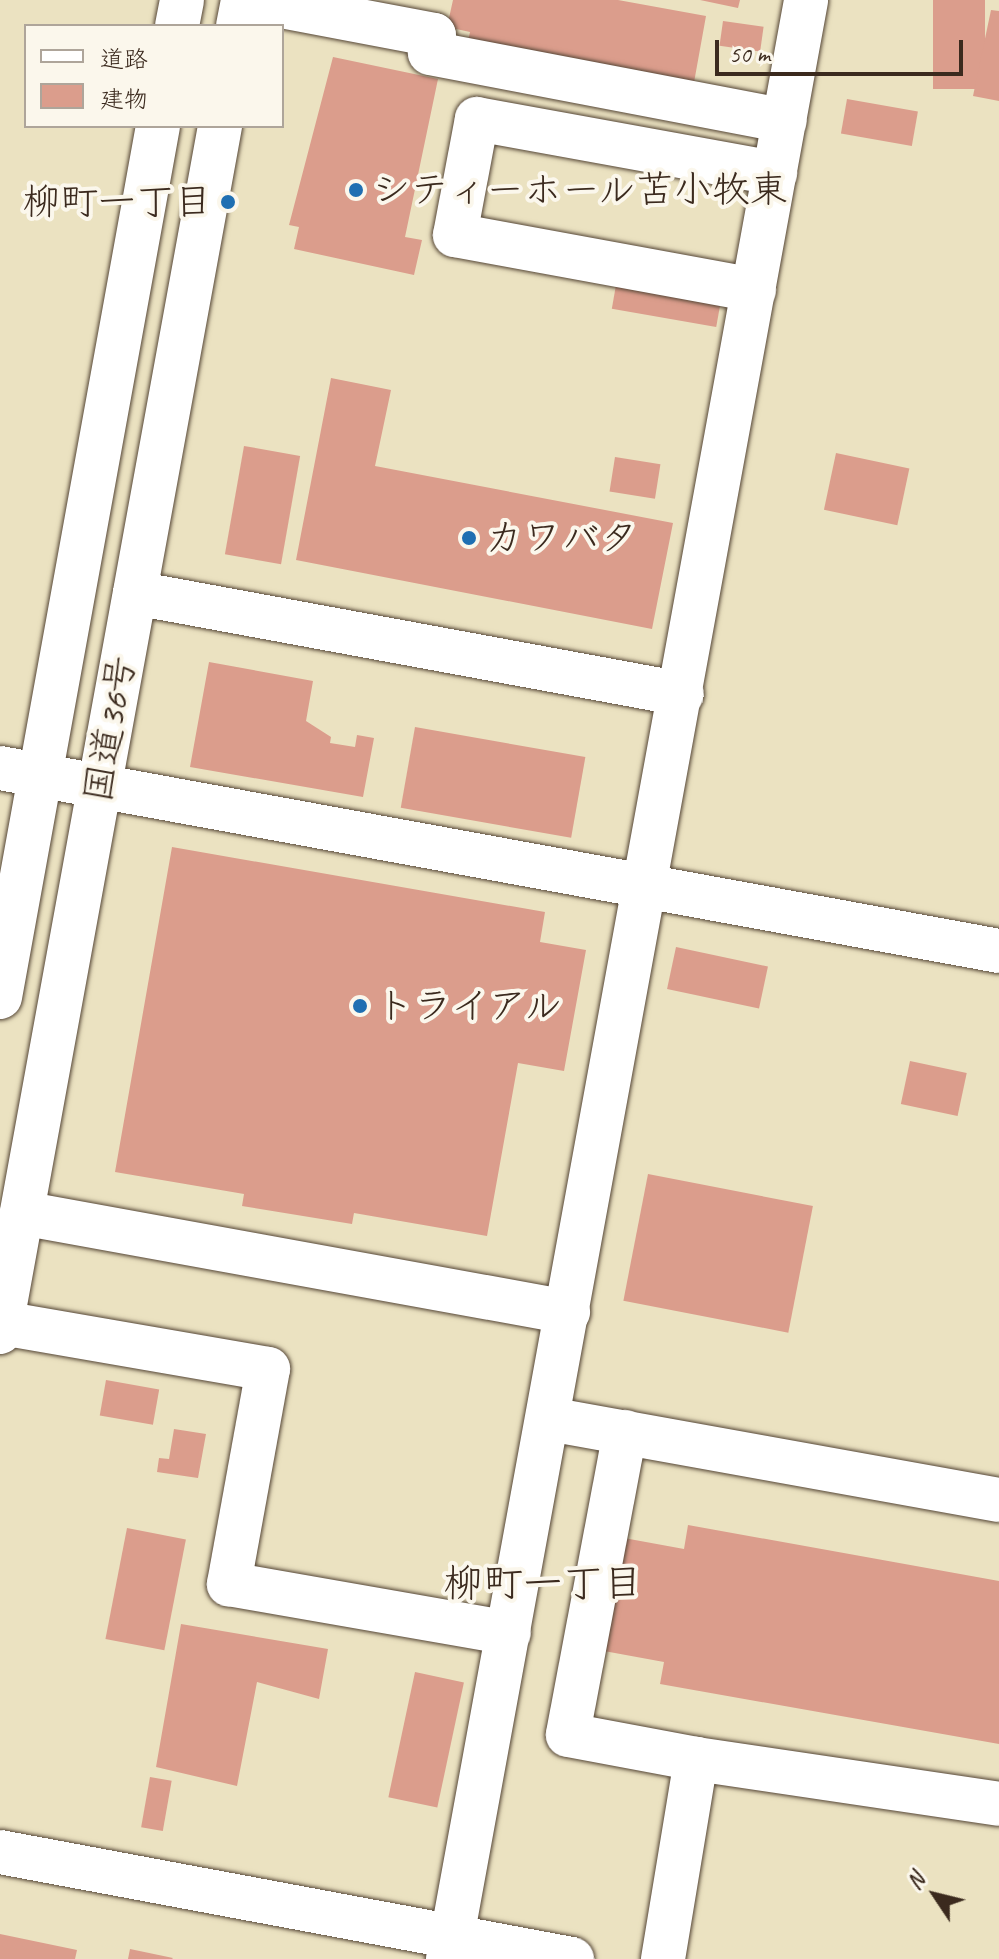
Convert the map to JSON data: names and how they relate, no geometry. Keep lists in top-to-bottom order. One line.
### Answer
{"streets":{"main road":["国道36号"]},"districts":["柳町一丁目"],"places":["シティーホール苫小牧東","柳町一丁目","カワバタ","トライアル"],"legend":["道路","建物"],"scale_bar":"50 m","north":"top left"}
